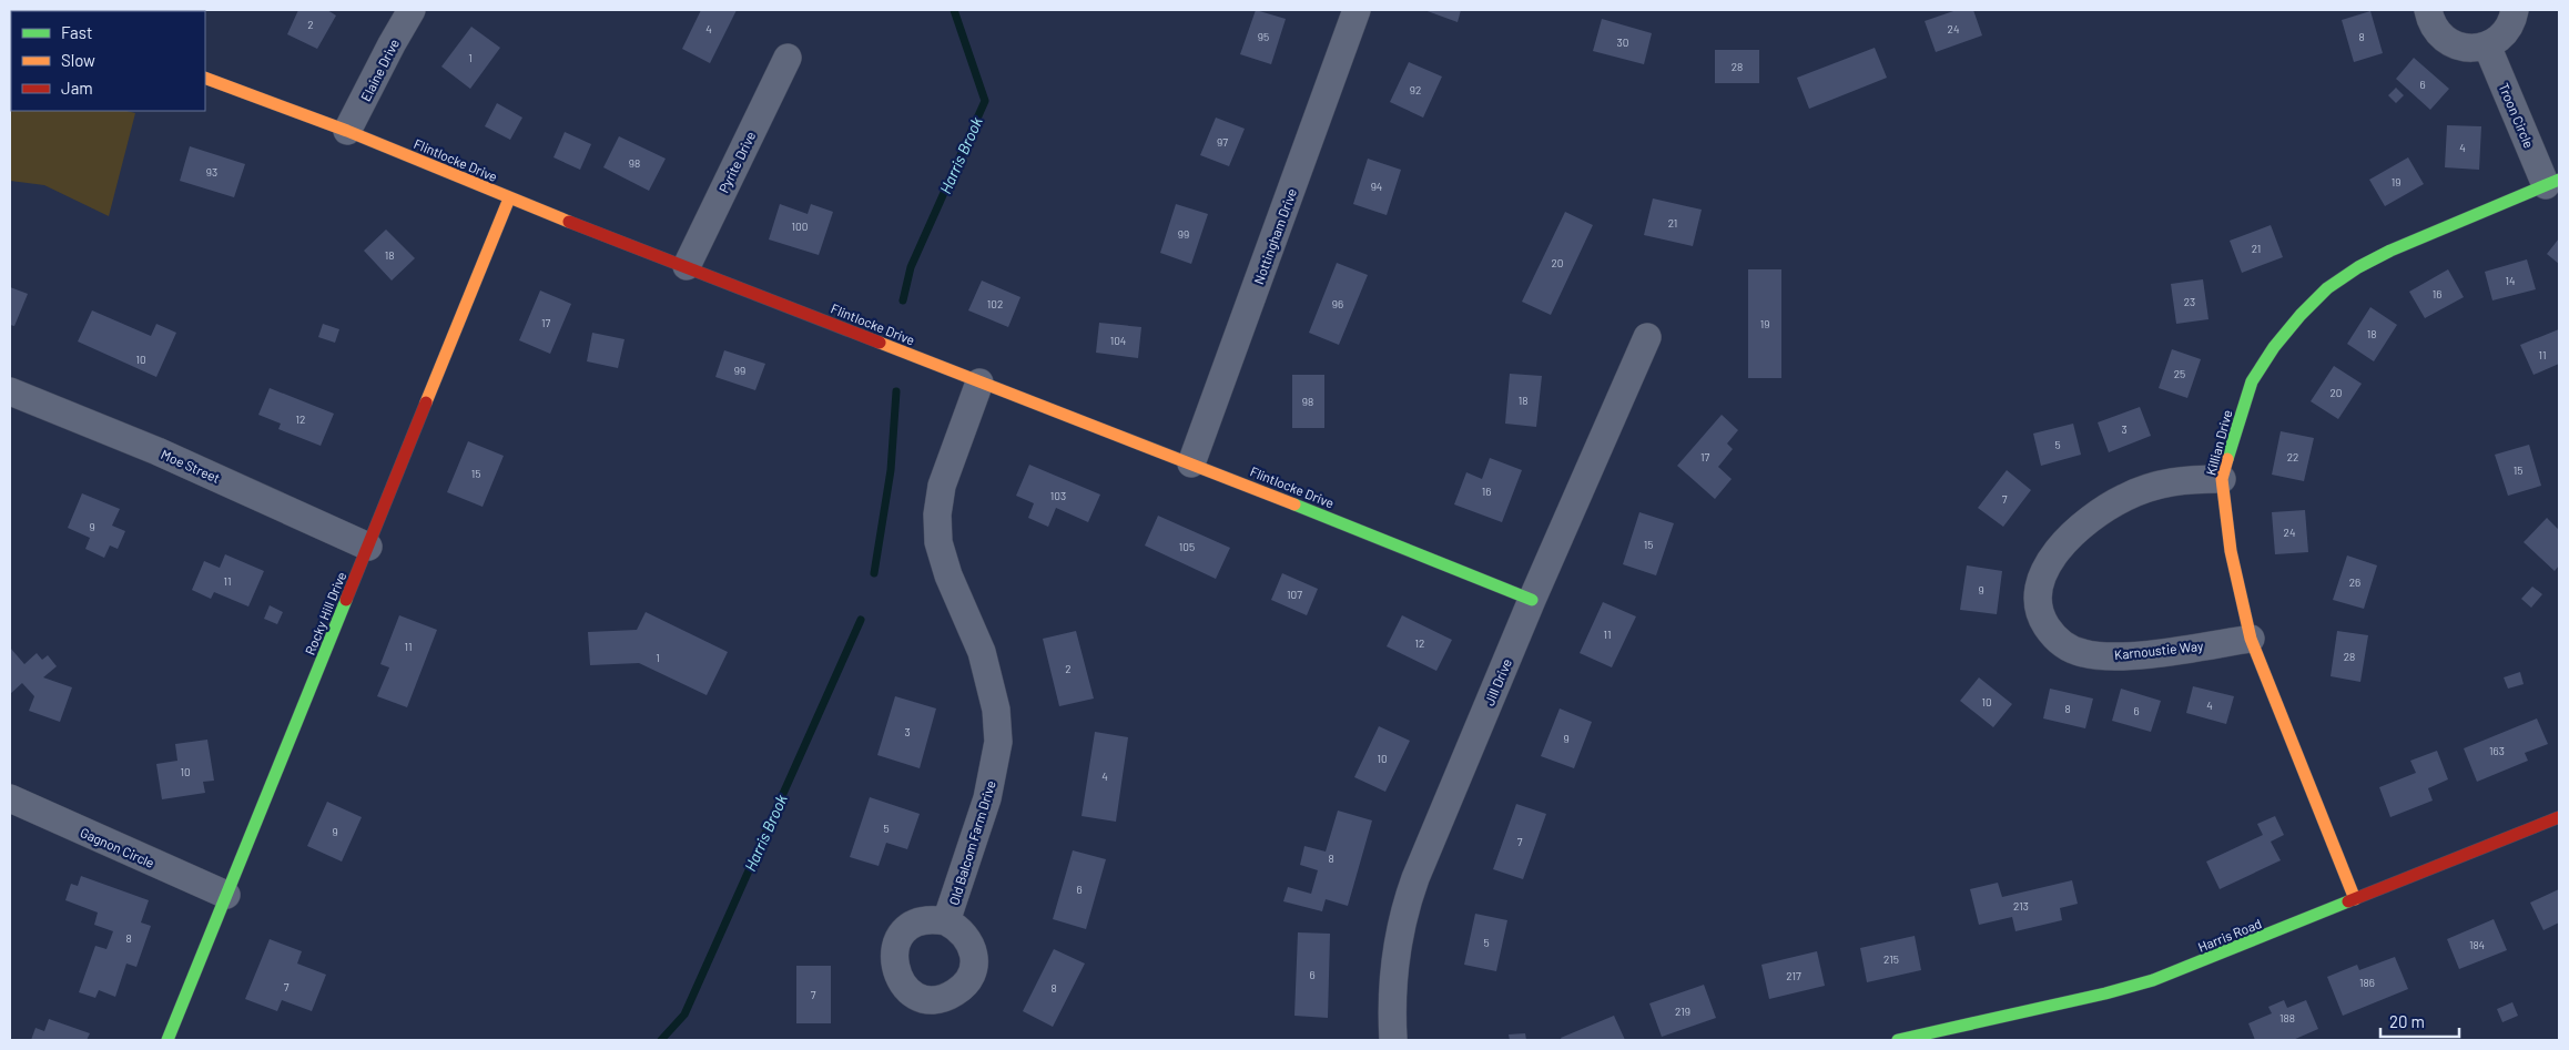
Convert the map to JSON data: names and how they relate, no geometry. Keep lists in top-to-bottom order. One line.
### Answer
{"streets":{"street":["Elaine Drive","Troon Circle","Flintlocke Drive","Pyrite Drive","Nottingham Drive","Killian Drive","Moe Street","Rocky Hill Drive","Karnoustie Way","Jill Drive","Old Balcom Farm Drive","Gagnon Circle","Harris Road"]},"crossings":[["Elaine Drive","Flintlocke Drive"],["Troon Circle","Killian Drive"],["Flintlocke Drive","Pyrite Drive"],["Flintlocke Drive","Nottingham Drive"],["Flintlocke Drive","Rocky Hill Drive"],["Flintlocke Drive","Jill Drive"],["Flintlocke Drive","Old Balcom Farm Drive"],["Killian Drive","Karnoustie Way"],["Killian Drive","Harris Road"],["Moe Street","Rocky Hill Drive"],["Rocky Hill Drive","Gagnon Circle"]],"water":["Harris Brook"],"house_numbers":["2","4","24","95","8","30","1","28","6","92","97","4","98","93","19","94","21","100","99","21","18","20","14","16","23","102","96","17","19","18","104","11","10","99","25","20","18","98","12","3","5","17","22","15","15","16","103","7","9","24","15","105","11","26","9","107","11","12","11","28","1","2","10","4","8","6","3","9","163","10","10","4","5","9","7","8","6","213","8","5","184","215","6","217","186","7","8","7","219","188"],"legend":["Fast","Slow","Jam"],"scale_bar":"20 m"}
